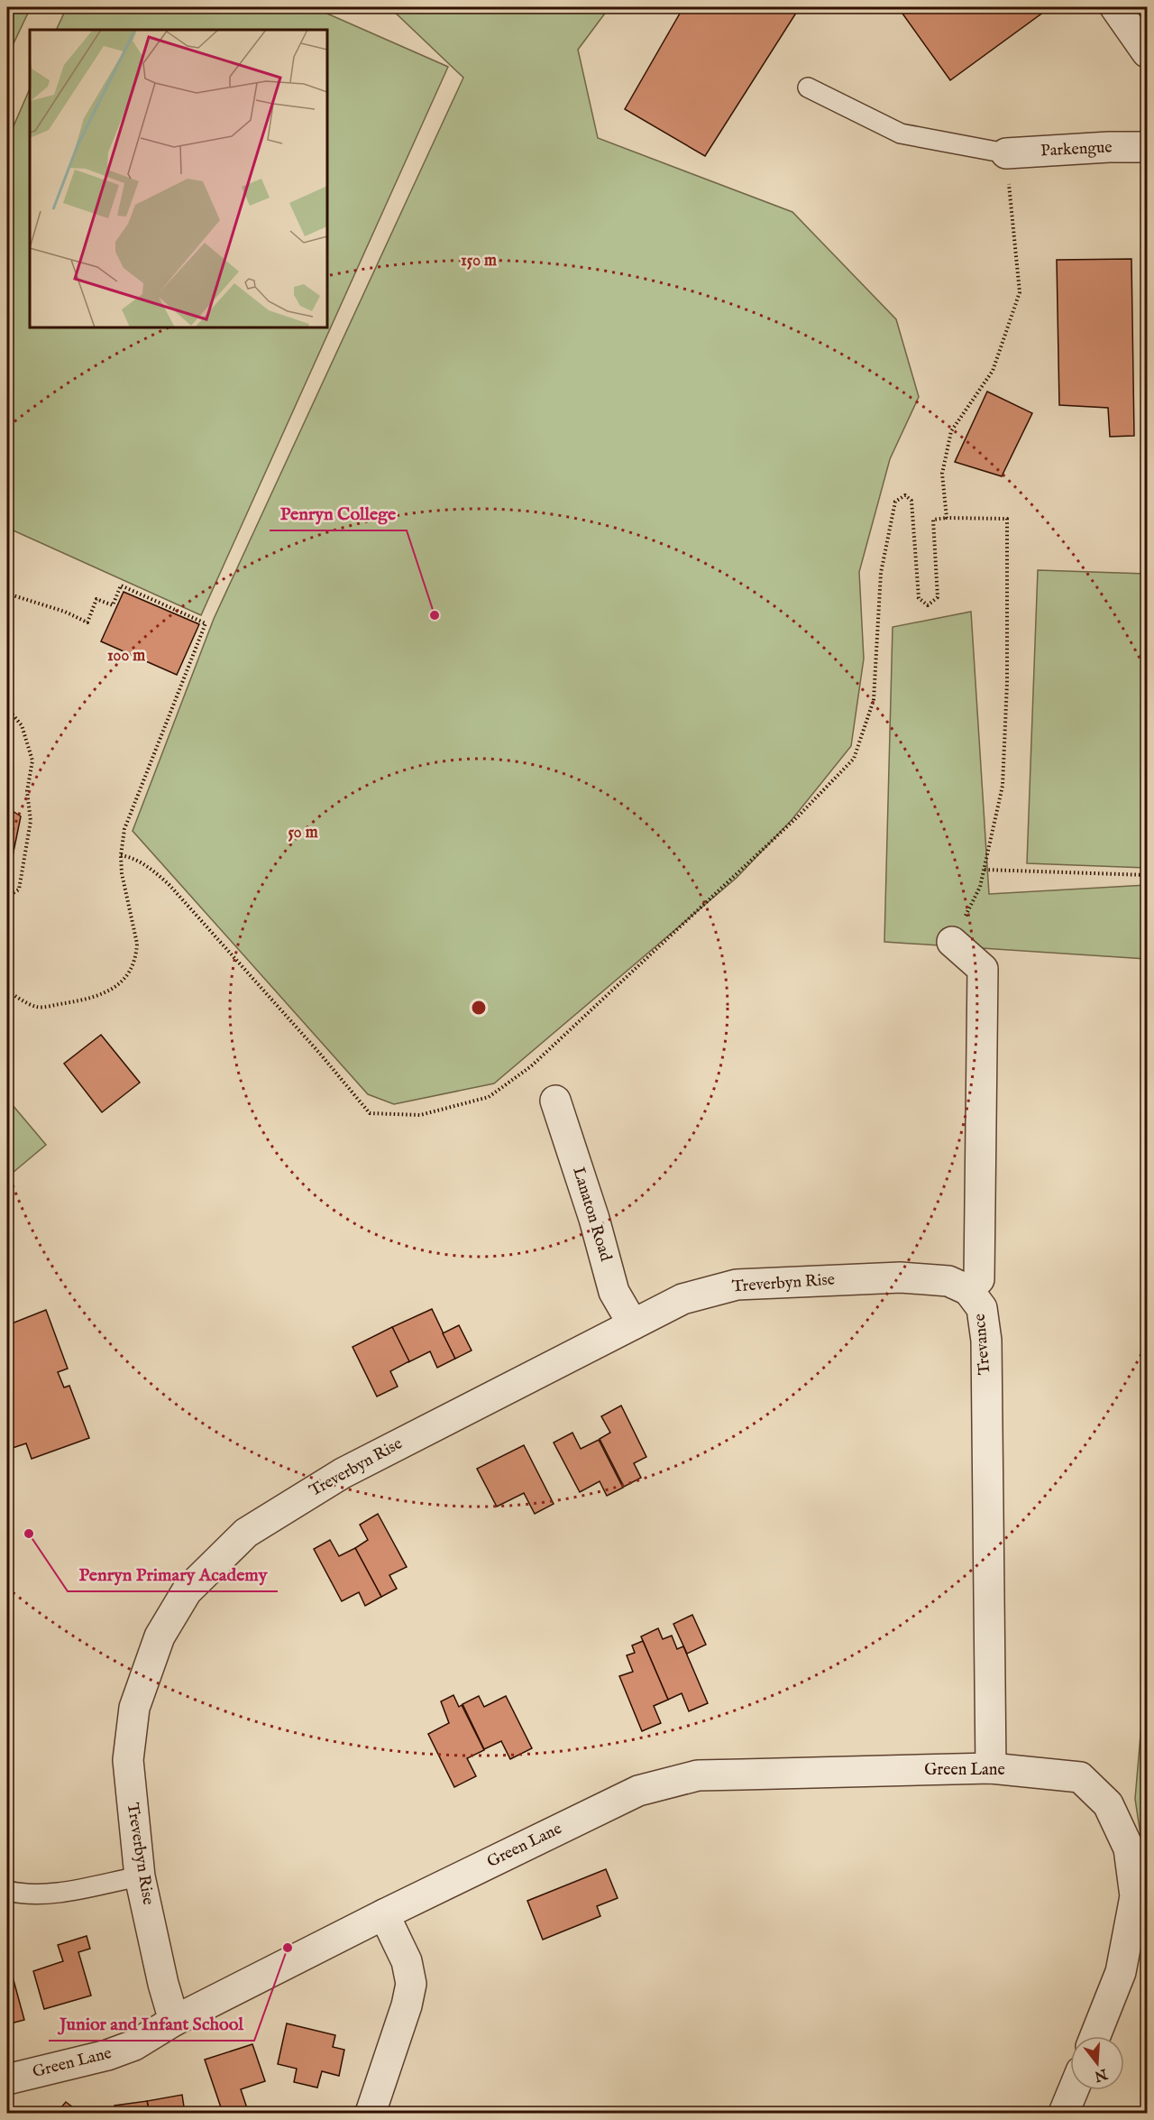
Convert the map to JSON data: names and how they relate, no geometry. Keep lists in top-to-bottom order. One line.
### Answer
{"streets":{"street":["Parkengue","Lanaton Road","Treverbyn Rise","Trevance","Green Lane"]},"crossings":[["Lanaton Road","Treverbyn Rise"],["Treverbyn Rise","Trevance"],["Treverbyn Rise","Green Lane"],["Trevance","Green Lane"]],"places":["Penryn College","Penryn Primary Academy","Junior and Infant School"],"north":"bottom","rings":["150 m","100 m","50 m"]}
